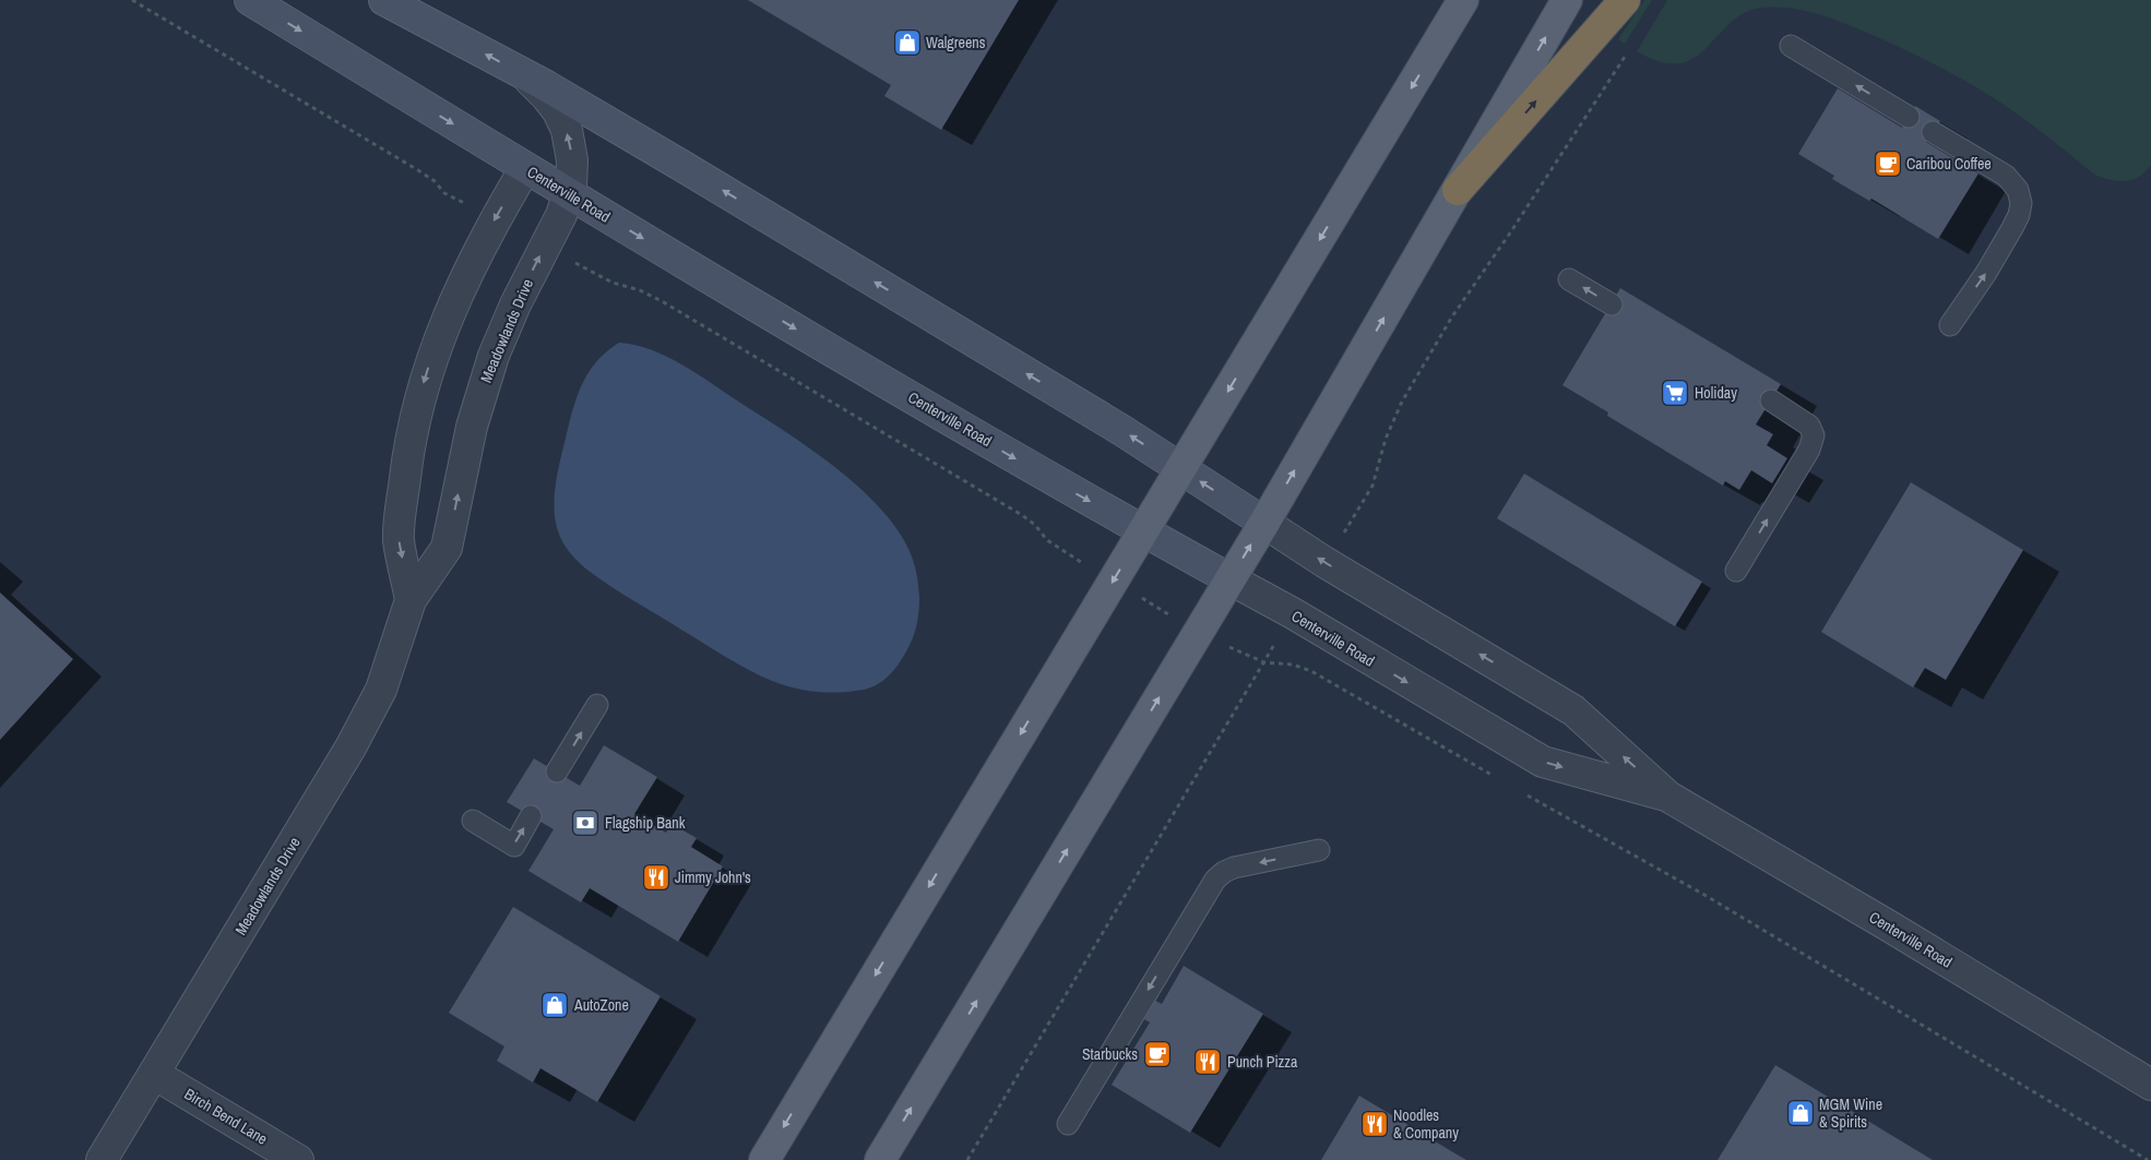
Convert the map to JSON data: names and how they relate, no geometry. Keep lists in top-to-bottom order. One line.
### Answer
{"streets":{"main road":["Centerville Road"],"street":["Meadowlands Drive","Birch Bend Lane"]},"crossings":[["Centerville Road","Meadowlands Drive"],["Meadowlands Drive","Birch Bend Lane"]],"places":{"shop":["Walgreens","AutoZone","MGM Wine & Spirits"],"cafe":["Caribou Coffee","Starbucks"],"supermarket":["Holiday"],"bank":["Flagship Bank"],"restaurant":["Jimmy John's","Punch Pizza","Noodles & Company"]}}
